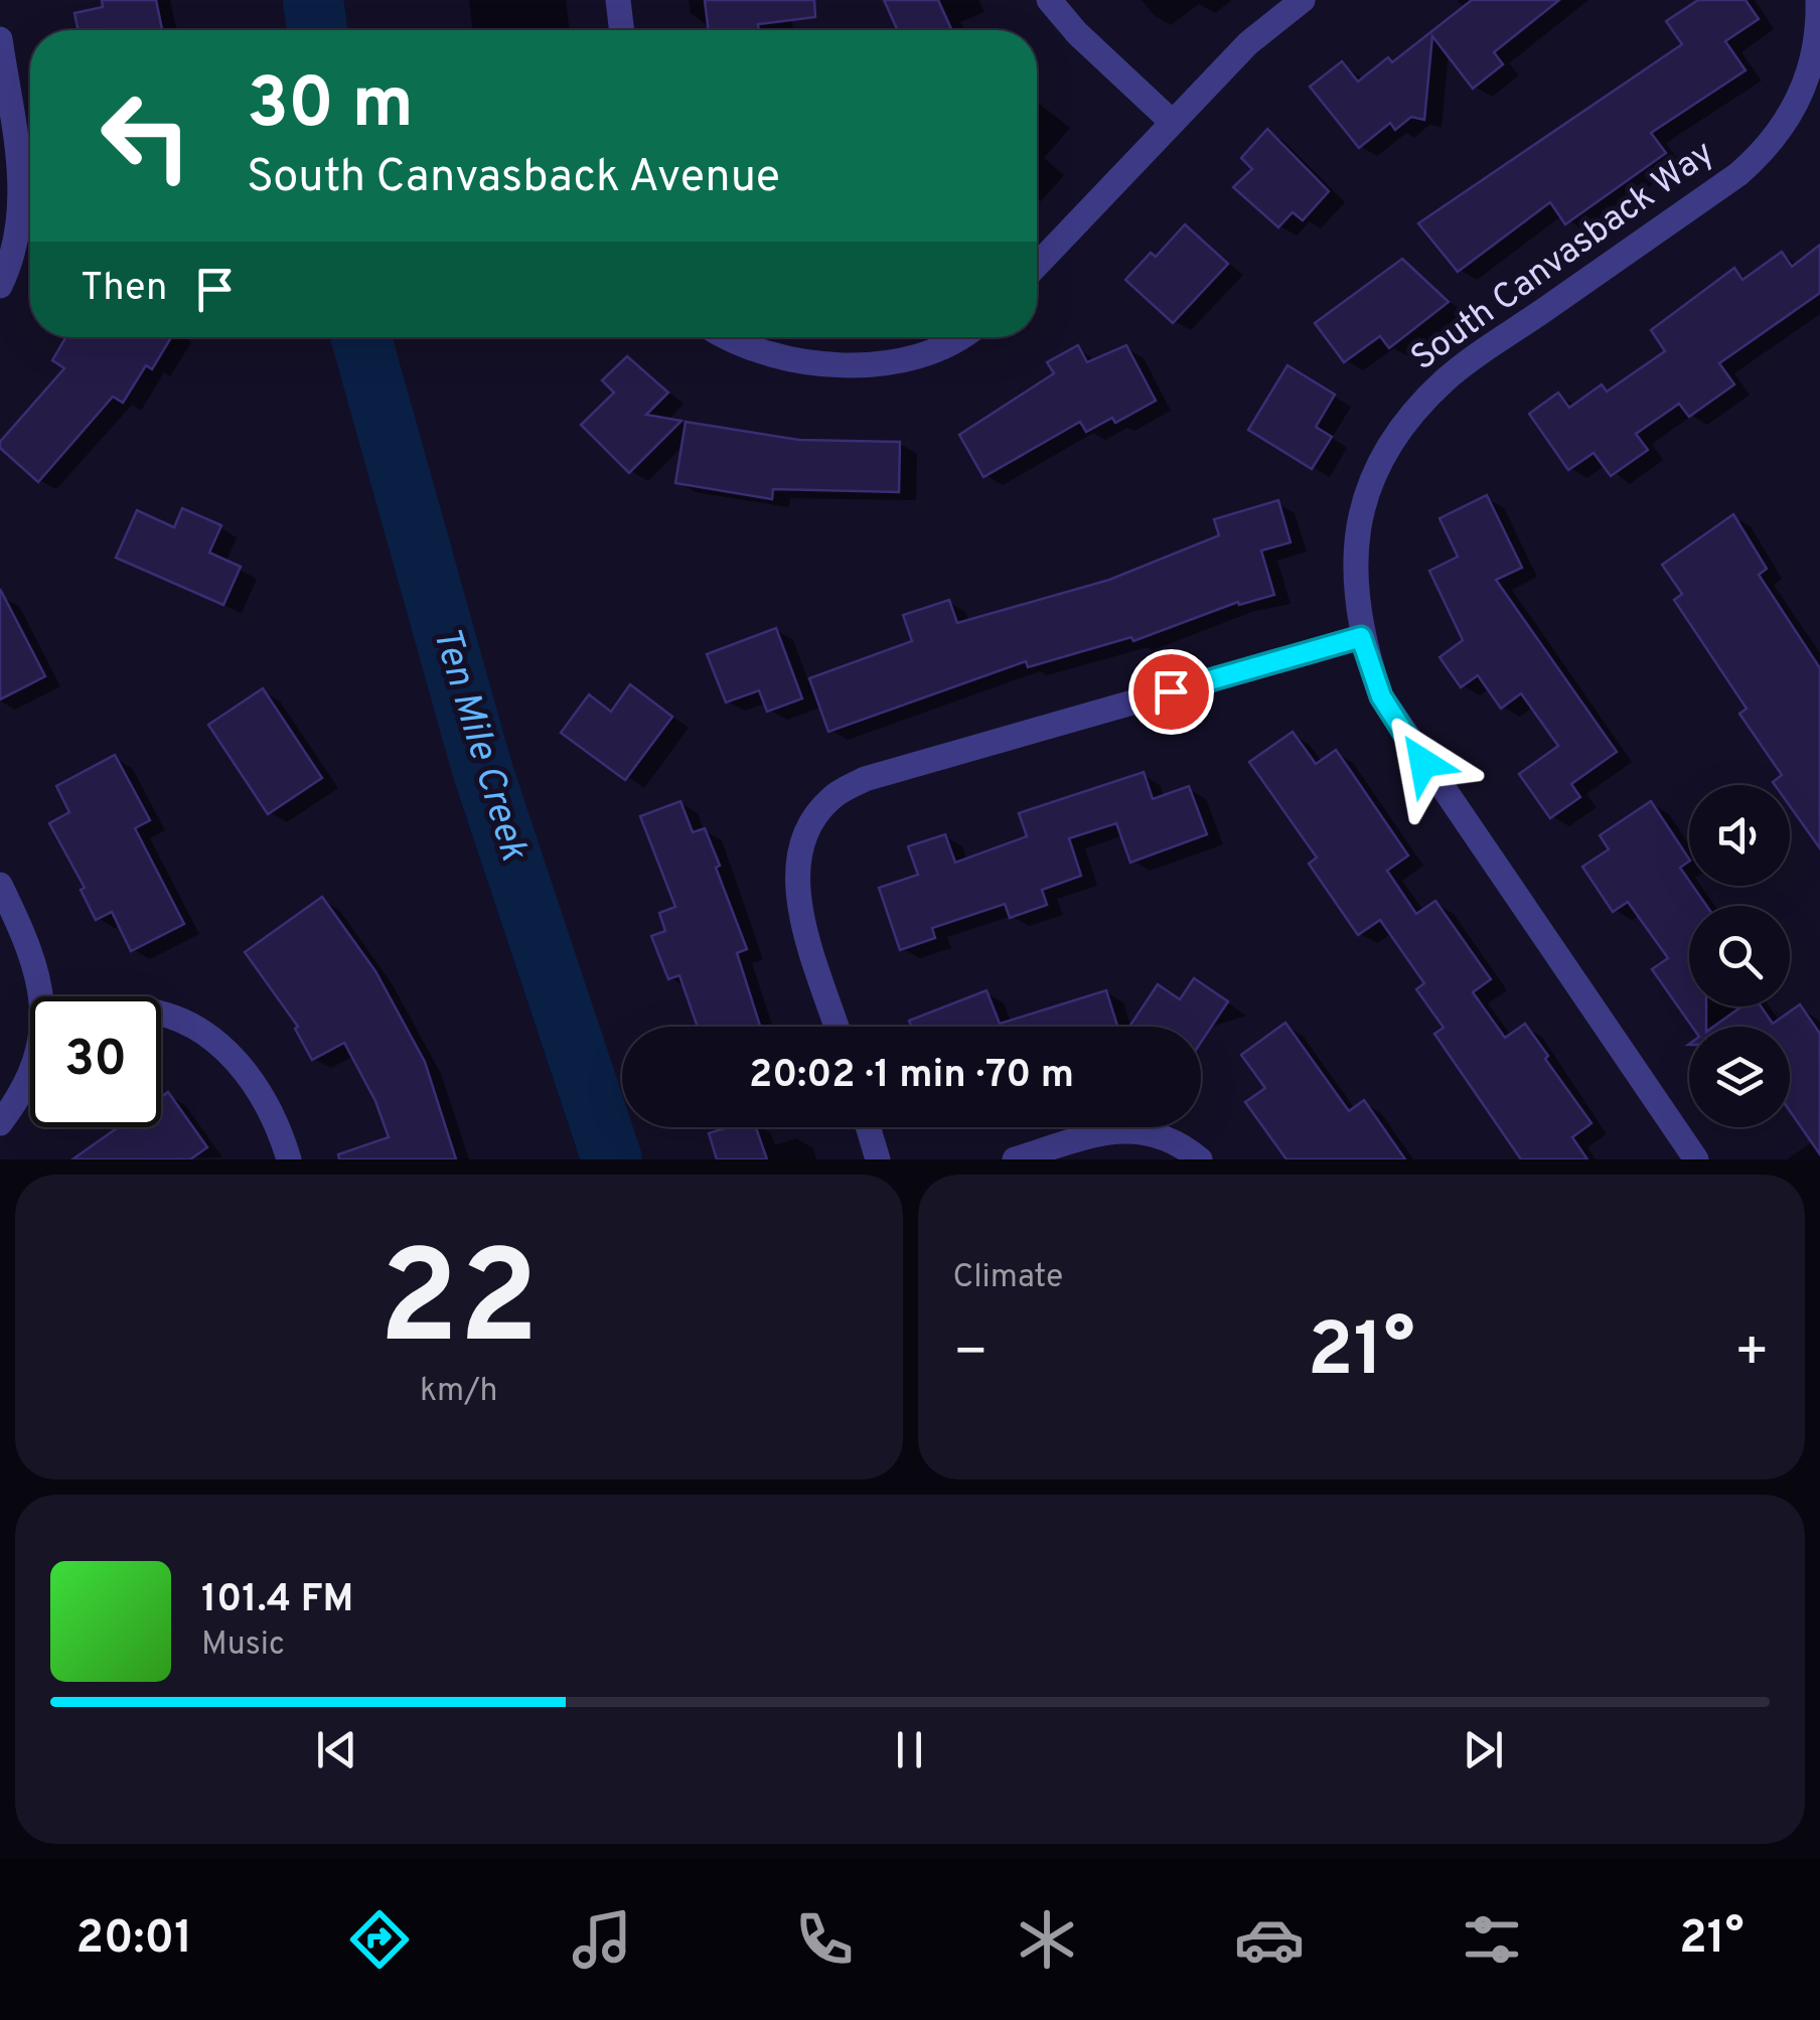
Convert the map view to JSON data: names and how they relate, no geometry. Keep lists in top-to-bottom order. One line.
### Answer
{"streets":{"street":["South Canvasback Way"]},"water":["Ten Mile Creek"],"page":{"turn":["30 m","South Canvasback Avenue"],"then":"Then","limit":"30","trip":"20:02 · 1 min · 70 m","tile":[["22","km/h"],"Climate"],"heat":["−","21°","+"],"song":["101.4 FM","Music"],"tabs":["20:01","21°"]}}
